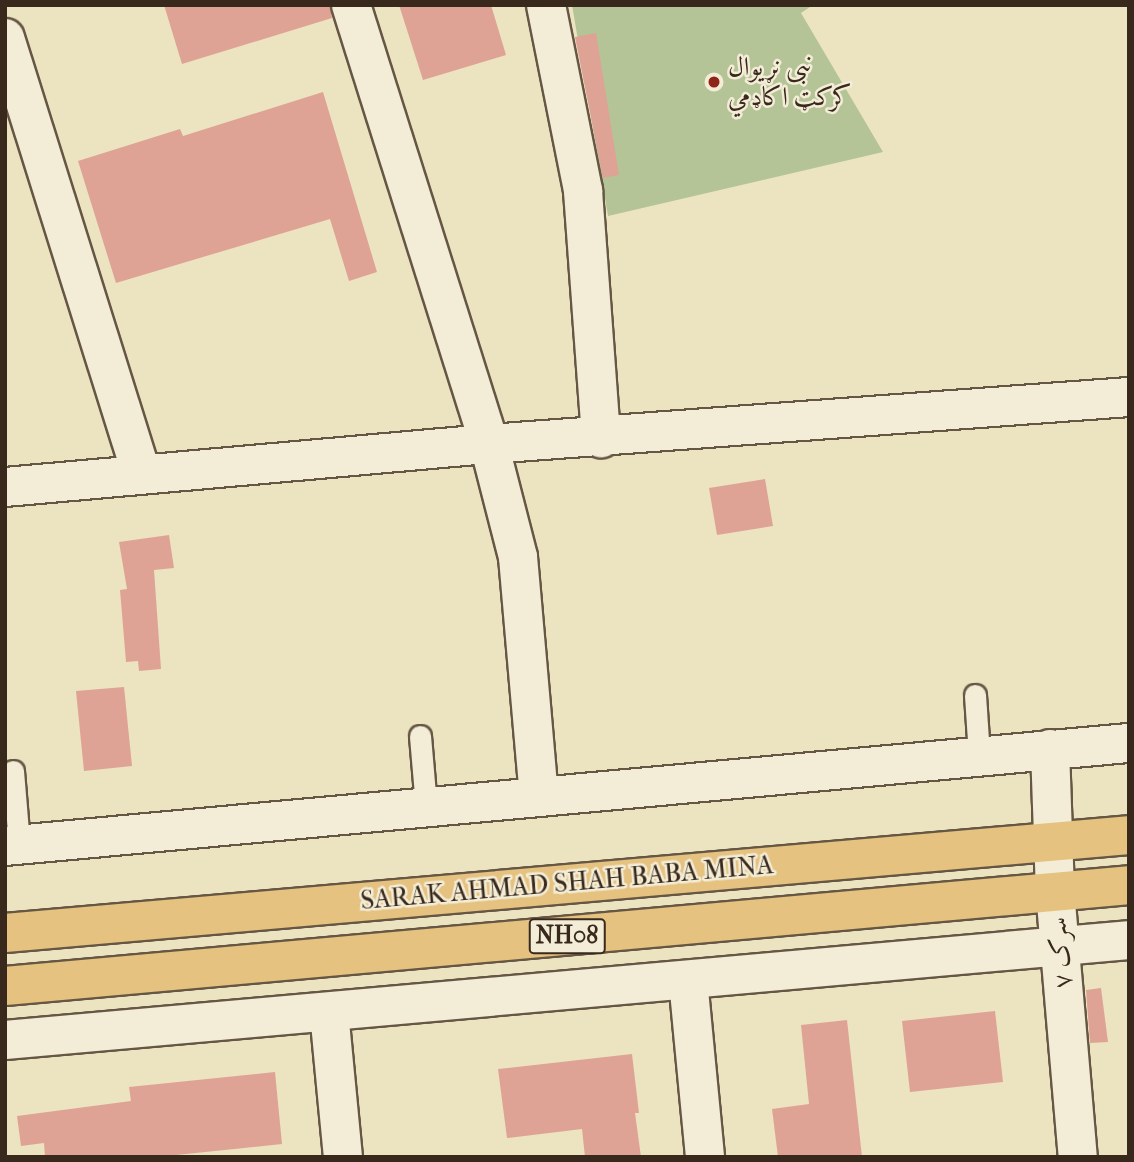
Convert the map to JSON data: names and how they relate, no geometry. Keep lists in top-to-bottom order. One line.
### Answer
{"streets":{"highway":["SARAK AHMAD SHAH BABA MINA","NH08"],"street":["سرک ۷"]},"crossings":[["SARAK AHMAD SHAH BABA MINA","سرک ۷"],["NH08","سرک ۷"]],"places":["نبی نړیوال کرکټ اکاډمي"]}
